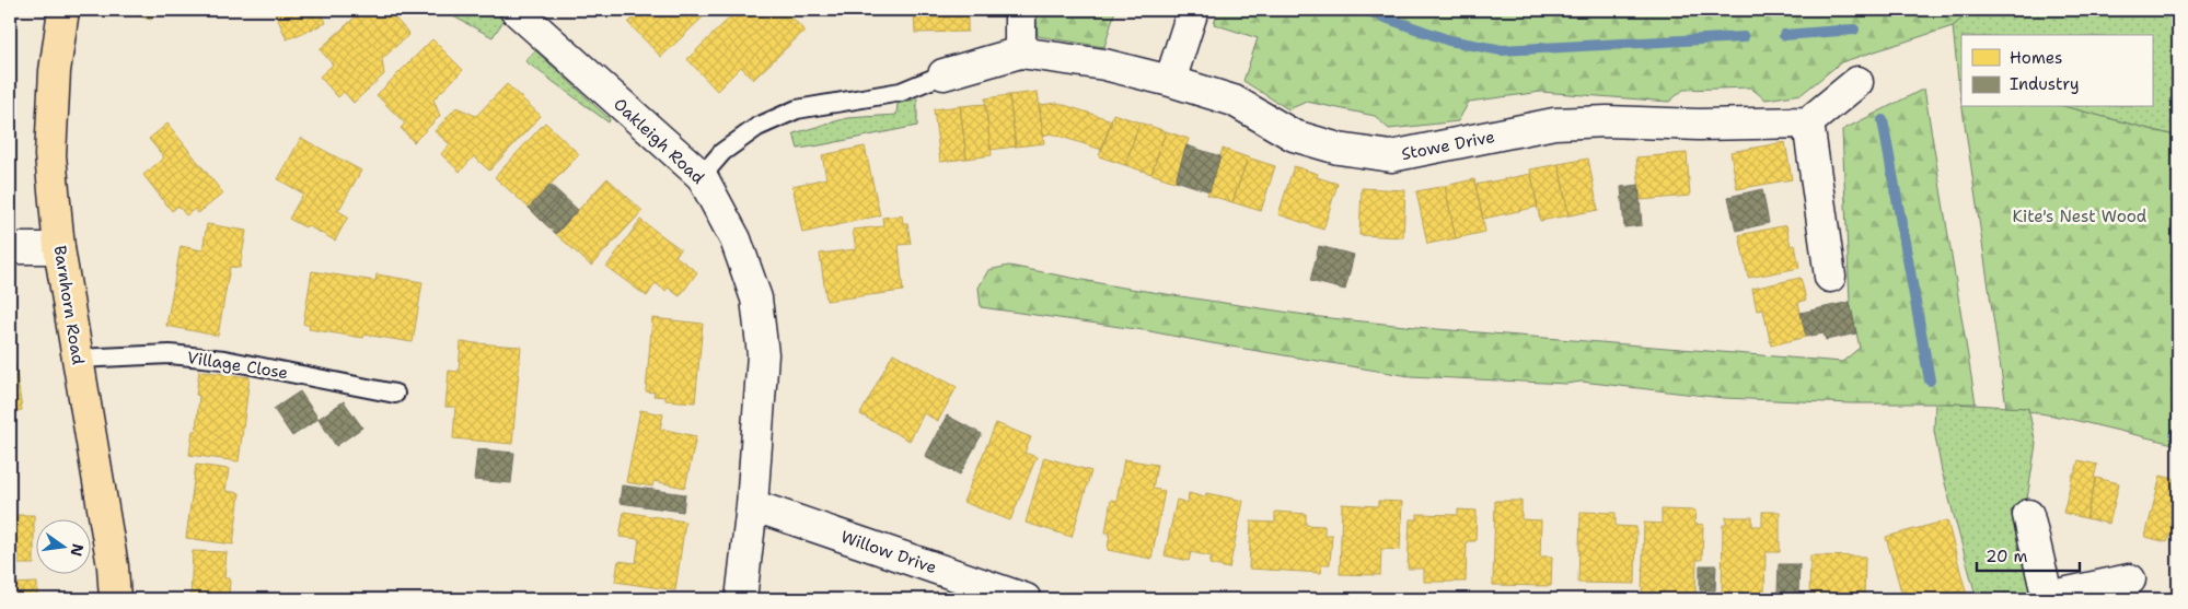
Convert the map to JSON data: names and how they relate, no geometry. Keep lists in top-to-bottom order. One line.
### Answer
{"streets":{"highway":["Barnhorn Road"],"street":["Oakleigh Road","Stowe Drive","Willow Drive"],"lane":["Village Close"]},"crossings":[["Oakleigh Road","Willow Drive"],["Barnhorn Road","Village Close"]],"parks":["Kite's Nest Wood"],"legend":["Homes","Industry"],"scale_bar":"20 m","north":"right"}
